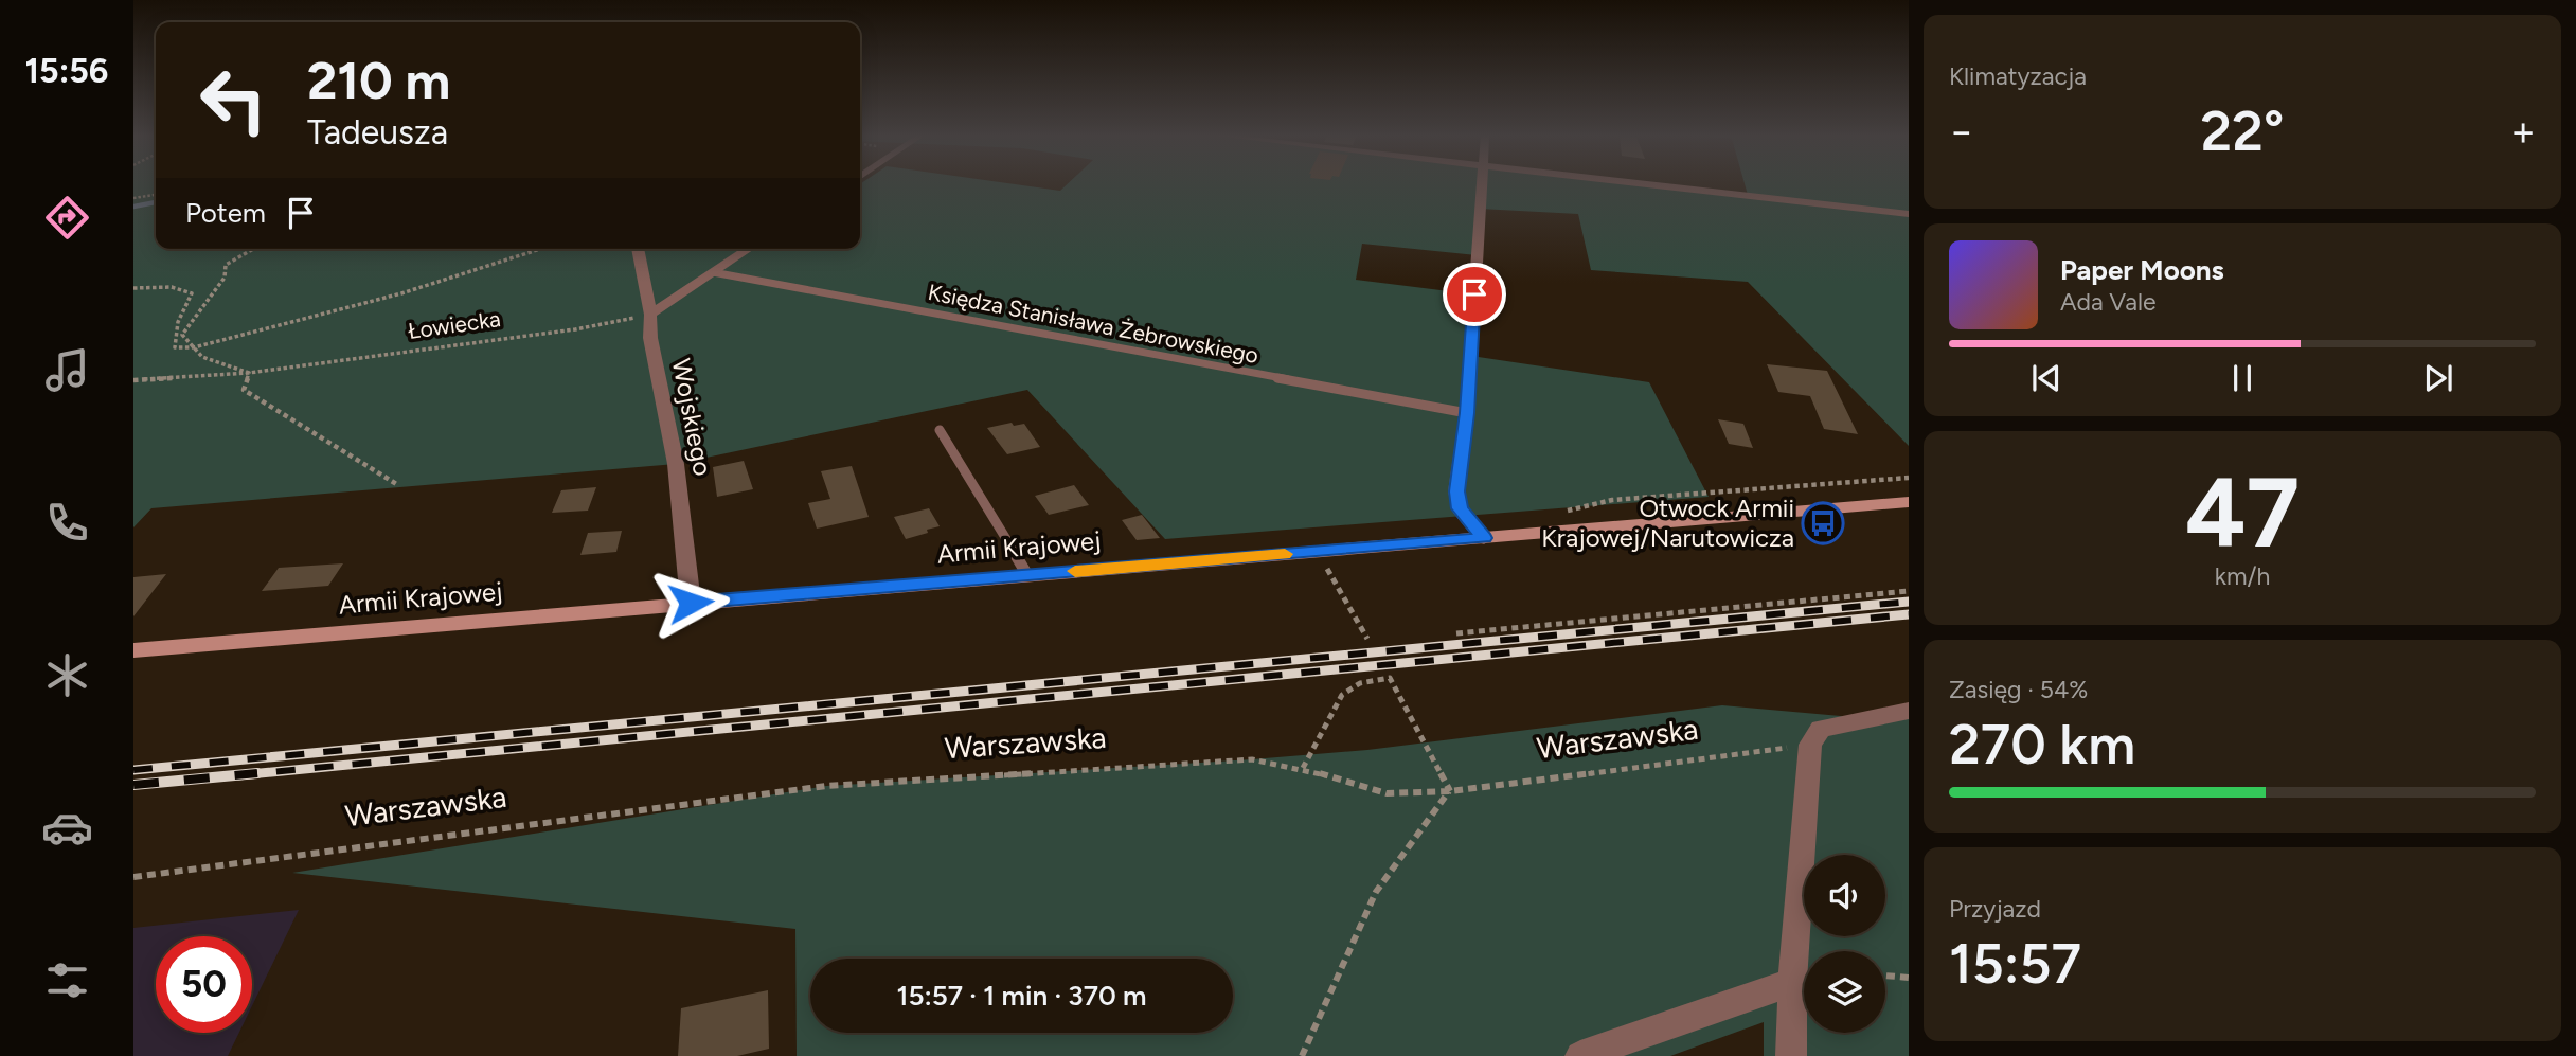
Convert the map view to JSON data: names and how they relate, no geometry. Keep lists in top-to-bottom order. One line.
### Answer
{"streets":{"main road":["Armii Krajowej"],"street":["Wojskiego"],"lane":["Księdza Stanisława Żebrowskiego"],"path":["Łowiecka","Warszawska"]},"crossings":[["Łowiecka","Wojskiego"],["Wojskiego","Armii Krajowej"]],"places":{"bus stop":["Otwock Armii Krajowej/Narutowicza"]},"page":{"tabs":"15:56","tile":["Klimatyzacja",["47","km/h"],["Zasięg · 54%","270 km"],["Przyjazd","15:57"]],"turn":["210 m","Tadeusza"],"heat":["−","22°","+"],"then":"Potem","song":["Paper Moons","Ada Vale"],"limit":"50","trip":"15:57 · 1 min · 370 m"}}
